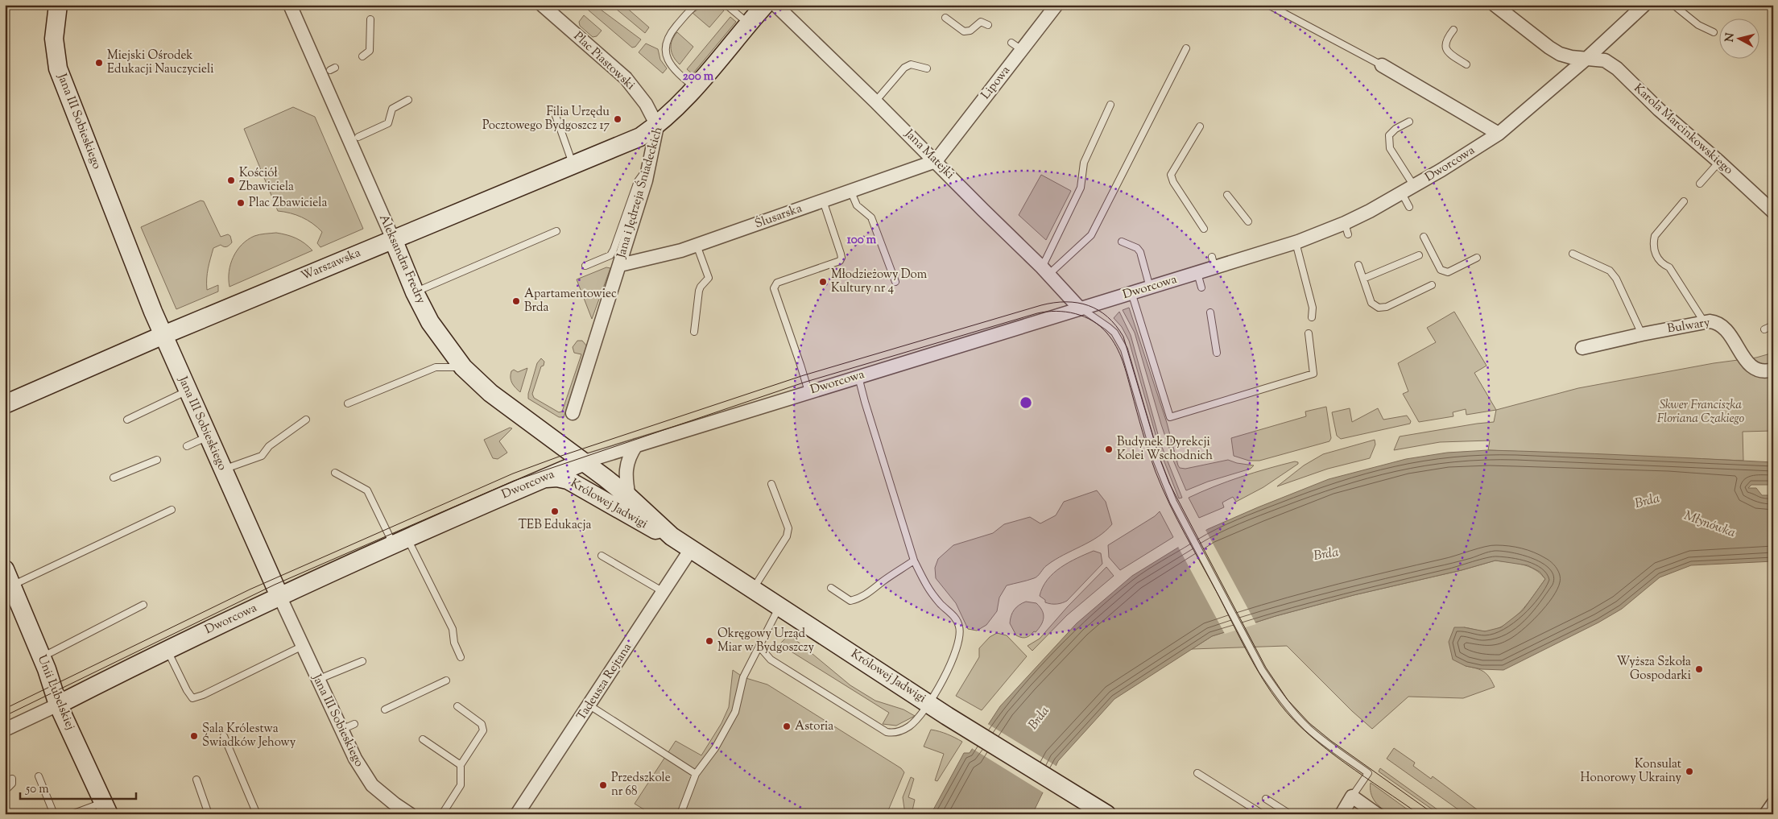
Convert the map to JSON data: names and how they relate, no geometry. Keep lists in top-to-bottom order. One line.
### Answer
{"streets":{"street":["Plac Piastowski","Lipowa","Jana III Sobieskiego","Karola Marcinkowskiego","Jana Matejki","Dworcowa","Jana i Jędrzeja Śniadeckich","Ślusarska","Aleksandra Fredry","Warszawska","Bulwary","Królowej Jadwigi","Tadeusza Rejtana","Unii Lubelskiej"]},"crossings":[["Plac Piastowski","Jana i Jędrzeja Śniadeckich"],["Plac Piastowski","Warszawska"],["Lipowa","Jana Matejki"],["Lipowa","Ślusarska"],["Jana III Sobieskiego","Dworcowa"],["Jana III Sobieskiego","Warszawska"],["Karola Marcinkowskiego","Dworcowa"],["Jana Matejki","Dworcowa"],["Jana Matejki","Ślusarska"],["Dworcowa","Aleksandra Fredry"],["Dworcowa","Królowej Jadwigi"],["Dworcowa","Unii Lubelskiej"],["Jana i Jędrzeja Śniadeckich","Ślusarska"],["Jana i Jędrzeja Śniadeckich","Warszawska"],["Aleksandra Fredry","Warszawska"],["Aleksandra Fredry","Królowej Jadwigi"],["Królowej Jadwigi","Tadeusza Rejtana"]],"water":["Brda","Młynówka"],"parks":["Skwer Franciszka Floriana Czakiego"],"places":["Miejski Ośrodek Edukacji Nauczycieli","Filia Urzędu Pocztowego Bydgoszcz 17","Kościół Zbawiciela","Plac Zbawiciela","Młodzieżowy Dom Kultury nr 4","Apartamentowiec Brda","Budynek Dyrekcji Kolei Wschodnich","TEB Edukacja","Okręgowy Urząd Miar w Bydgoszczy","Wyższa Szkoła Gospodarki","Astoria","Sala Królestwa Świadków Jehowy","Konsulat Honorowy Ukrainy","Przedszkole nr 68"],"scale_bar":"50 m","north":"left","rings":["200 m","100 m"]}
